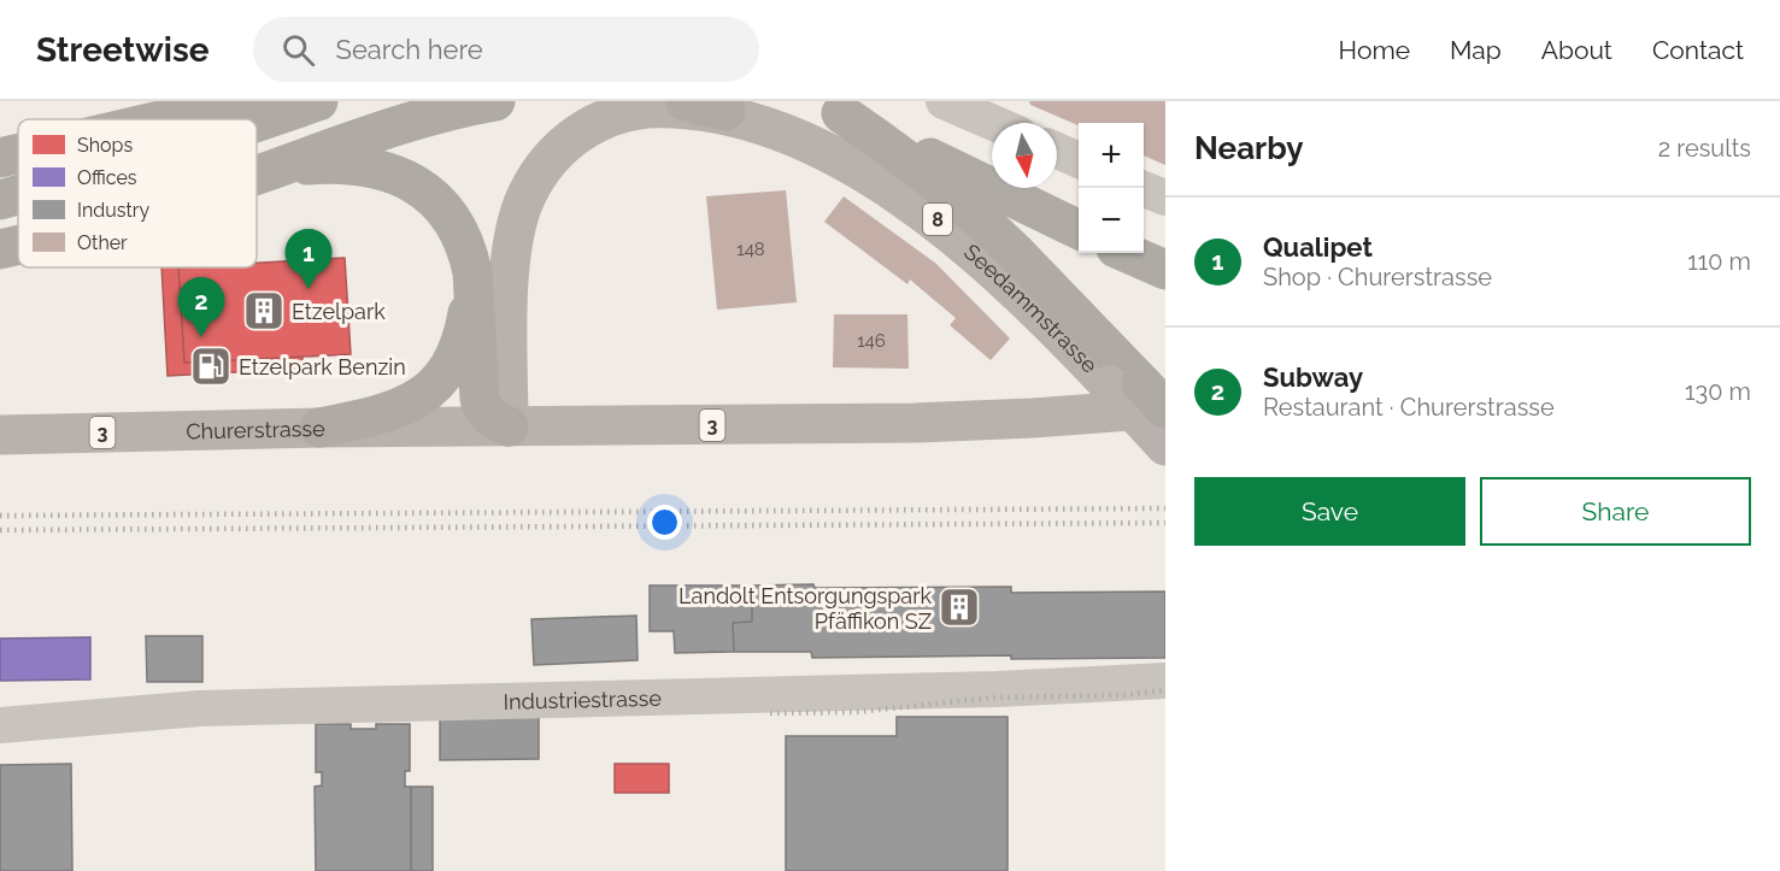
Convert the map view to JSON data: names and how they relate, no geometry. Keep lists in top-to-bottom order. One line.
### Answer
{"streets":{"main road":["8","Seedammstrasse","3","Churerstrasse"],"street":["Industriestrasse"]},"crossings":[["8","Seedammstrasse"],["8","3"],["8","Churerstrasse"],["Seedammstrasse","3"],["3","Churerstrasse"]],"places":{"building":["Etzelpark","Landolt Entsorgungspark Pfäffikon SZ"],"fuel station":["Etzelpark Benzin"]},"house_numbers":["148","146"],"legend":["Shops","Offices","Industry","Other"],"north":"bottom","page":{"header":"Streetwise","search":"Search here","nav":["Home","Map","About","Contact"],"heading":["Nearby","2 results"],"map_buttons":["+","−"],"list":[{"mark":"1","name":"Qualipet","note":"Shop · Churerstrasse","value":"110 m"},{"mark":"2","name":"Subway","note":"Restaurant · Churerstrasse","value":"130 m"}],"pins":["1","2"],"buttons":["Save","Share"]}}
